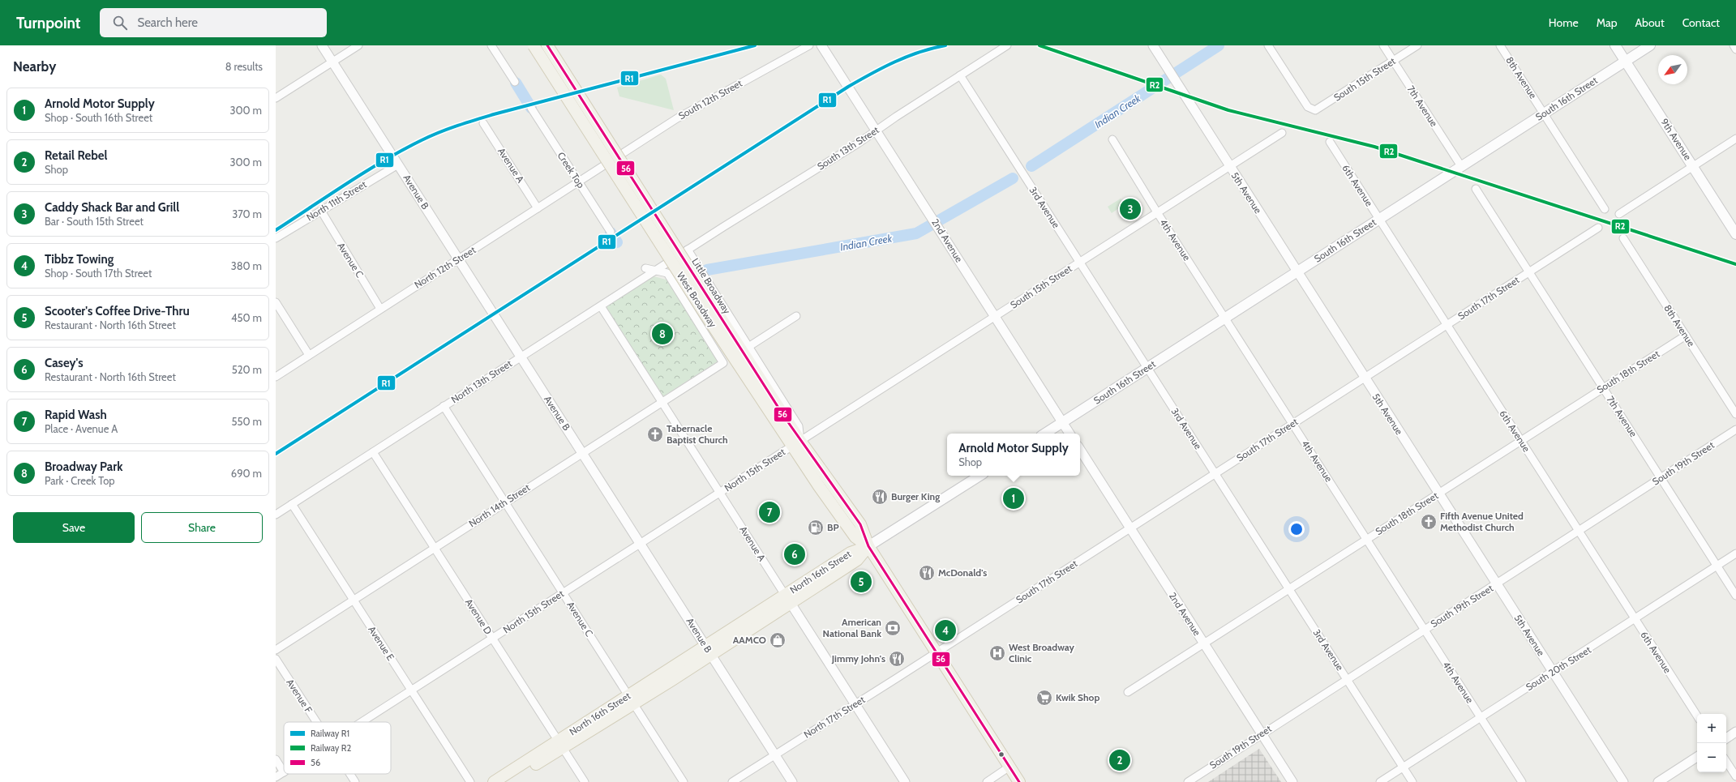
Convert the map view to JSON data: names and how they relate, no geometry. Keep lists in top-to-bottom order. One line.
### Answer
{"streets":{"main road":["South 16th Street","9th Avenue","West Broadway","North 16th Street"],"street":["8th Avenue","South 15th Street","South 12th Street","7th Avenue","South 13th Street","Avenue A","Creek Top","6th Avenue","Avenue B","5th Avenue","North 11th Street","3rd Avenue","4th Avenue","2nd Avenue","Avenue C","North 12th Street","Little Broadway","South 17th Street","South 18th Street","North 13th Street","South 19th Street","North 15th Street","North 14th Street","Avenue D","Avenue E","South 20th Street","Avenue F","North 17th Street"]},"crossings":[["8th Avenue","South 16th Street"],["8th Avenue","South 18th Street"],["South 15th Street","7th Avenue"],["South 15th Street","5th Avenue"],["South 15th Street","3rd Avenue"],["South 15th Street","4th Avenue"],["South 15th Street","2nd Avenue"],["South 15th Street","Little Broadway"],["South 15th Street","West Broadway"],["South 15th Street","North 15th Street"],["South 16th Street","7th Avenue"],["South 16th Street","9th Avenue"],["South 16th Street","6th Avenue"],["South 16th Street","5th Avenue"],["South 16th Street","3rd Avenue"],["South 16th Street","4th Avenue"],["South 16th Street","2nd Avenue"],["South 12th Street","North 12th Street"],["7th Avenue","South 17th Street"],["7th Avenue","South 18th Street"],["7th Avenue","South 19th Street"],["7th Avenue","South 20th Street"],["South 13th Street","3rd Avenue"],["South 13th Street","2nd Avenue"],["South 13th Street","Little Broadway"],["South 13th Street","North 13th Street"],["Avenue A","North 12th Street"],["Avenue A","North 13th Street"],["Avenue A","North 15th Street"],["Avenue A","North 14th Street"],["Avenue A","North 16th Street"],["Avenue A","North 17th Street"],["Creek Top","North 12th Street"],["6th Avenue","South 17th Street"],["6th Avenue","South 18th Street"],["6th Avenue","South 19th Street"],["6th Avenue","South 20th Street"],["Avenue B","North 11th Street"],["Avenue B","North 12th Street"],["Avenue B","North 13th Street"],["Avenue B","North 15th Street"],["Avenue B","North 14th Street"],["Avenue B","North 16th Street"],["Avenue B","North 17th Street"],["5th Avenue","South 17th Street"],["5th Avenue","South 18th Street"],["5th Avenue","South 19th Street"],["5th Avenue","South 20th Street"],["North 11th Street","Avenue C"],["3rd Avenue","South 17th Street"],["3rd Avenue","South 18th Street"],["3rd Avenue","South 19th Street"],["3rd Avenue","South 20th Street"],["4th Avenue","South 17th Street"],["4th Avenue","South 18th Street"],["4th Avenue","South 19th Street"],["4th Avenue","South 20th Street"],["2nd Avenue","South 17th Street"],["2nd Avenue","South 18th Street"],["2nd Avenue","South 19th Street"],["Avenue C","North 12th Street"],["Avenue C","North 13th Street"],["Avenue C","North 15th Street"],["Avenue C","North 14th Street"],["Avenue C","North 16th Street"],["Little Broadway","West Broadway"],["Little Broadway","North 13th Street"],["Little Broadway","North 15th Street"],["South 17th Street","West Broadway"],["South 17th Street","North 17th Street"],["West Broadway","North 15th Street"],["West Broadway","North 16th Street"],["West Broadway","North 17th Street"],["North 13th Street","North 14th Street"],["North 13th Street","Avenue D"],["North 13th Street","Avenue E"],["North 15th Street","Avenue D"],["North 15th Street","Avenue E"],["North 14th Street","Avenue D"],["North 14th Street","Avenue E"],["North 16th Street","Avenue D"]],"water":["Indian Creek"],"places":{"church":["Tabernacle Baptist Church","Fifth Avenue United Methodist Church"],"restaurant":["Burger King","McDonald's","Jimmy John's"],"fuel station":["BP"],"bank":["American National Bank"],"shop":["AAMCO"],"hospital":["West Broadway Clinic"],"supermarket":["Kwik Shop"]},"lines":["rail line R1","rail line R2","transit line 56"],"legend":["Railway R1","Railway R2","56"],"north":"bottom left","page":{"header":"Turnpoint","search":"Search here","nav":["Home","Map","About","Contact"],"heading":["Nearby","8 results"],"list":[{"mark":"1","name":"Arnold Motor Supply","note":"Shop · South 16th Street","value":"300 m"},{"mark":"2","name":"Retail Rebel","note":"Shop","value":"300 m"},{"mark":"3","name":"Caddy Shack Bar and Grill","note":"Bar · South 15th Street","value":"370 m"},{"mark":"4","name":"Tibbz Towing","note":"Shop · South 17th Street","value":"380 m"},{"mark":"5","name":"Scooter's Coffee Drive-Thru","note":"Restaurant · North 16th Street","value":"450 m"},{"mark":"6","name":"Casey's","note":"Restaurant · North 16th Street","value":"520 m"},{"mark":"7","name":"Rapid Wash","note":"Place · Avenue A","value":"550 m"},{"mark":"8","name":"Broadway Park","note":"Park · Creek Top","value":"690 m"}],"pins":["3","8","1","7","6","5","4","2"],"popup":["Arnold Motor Supply","Shop"],"buttons":["Save","Share"],"map_buttons":["+","−"]}}
